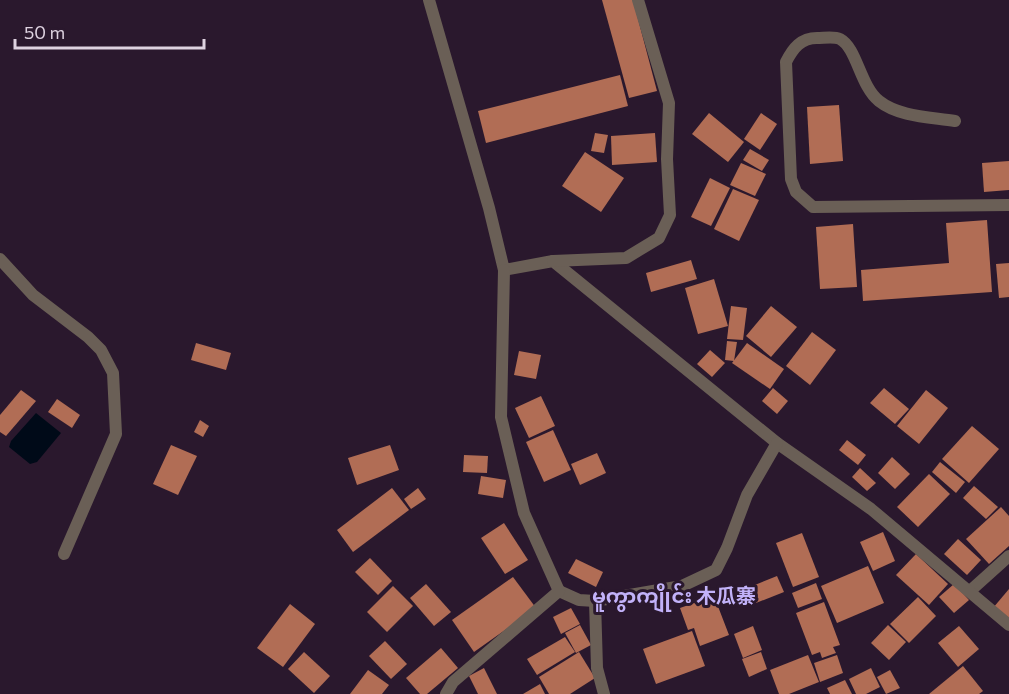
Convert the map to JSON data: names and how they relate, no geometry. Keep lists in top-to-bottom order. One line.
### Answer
{"districts":["မူကွာကျိုင်း 木瓜寨"],"scale_bar":"50 m"}
